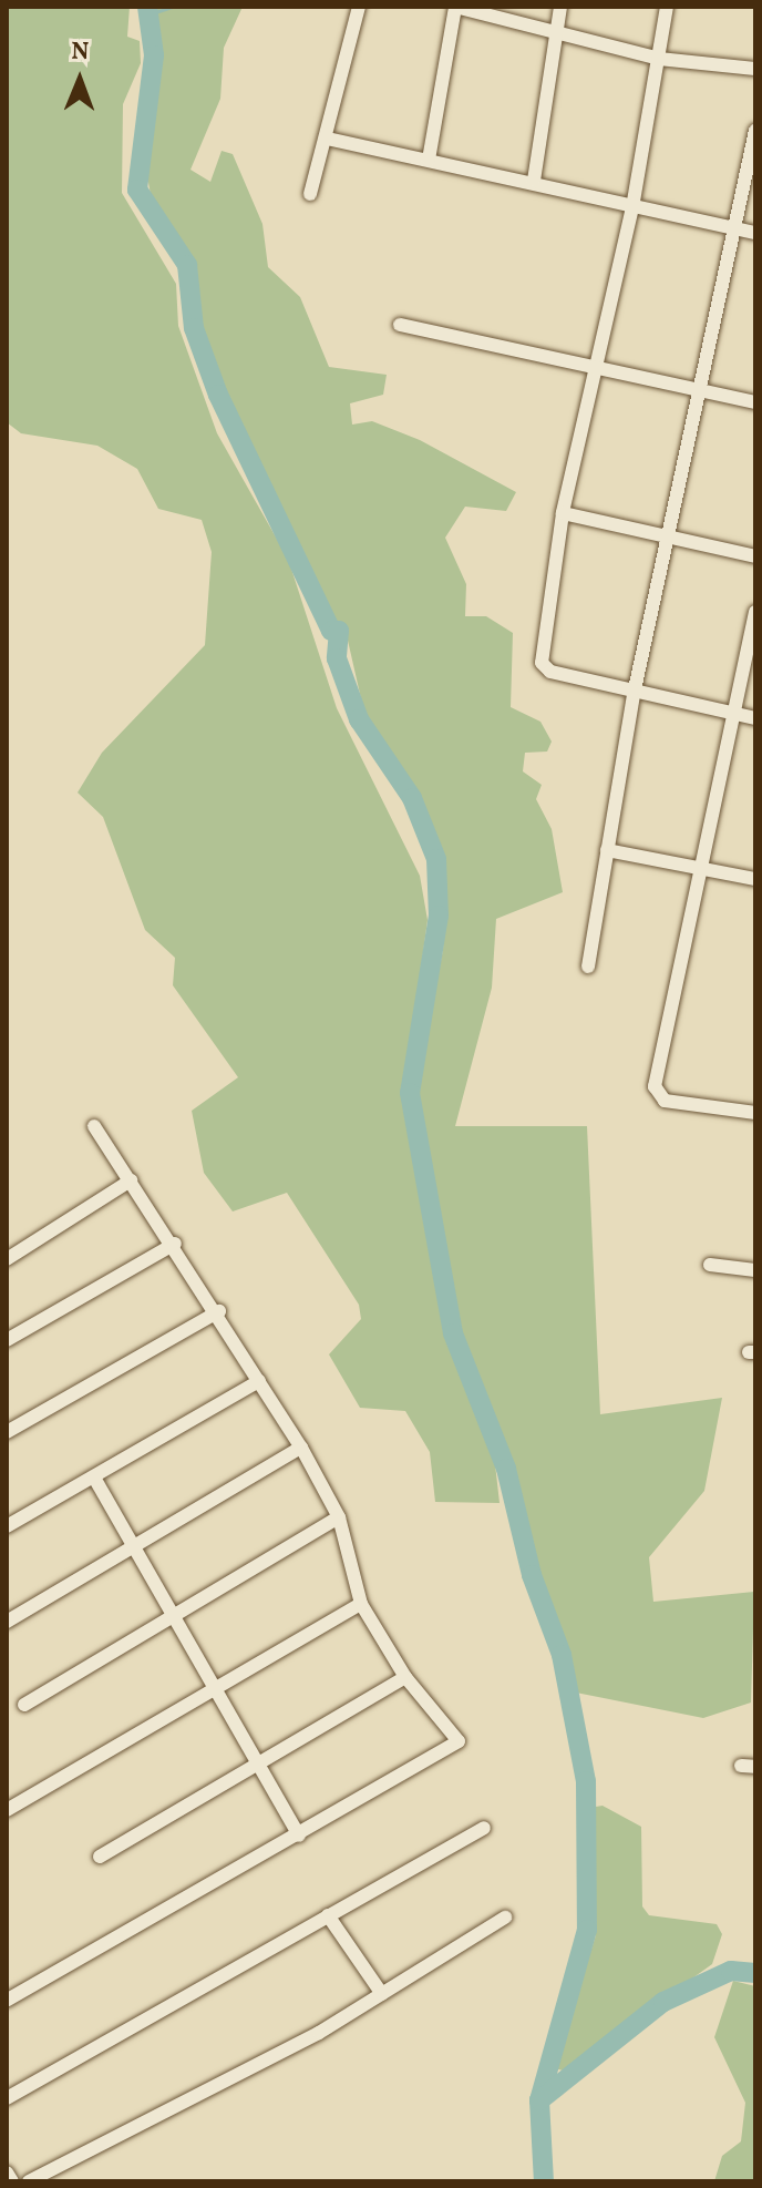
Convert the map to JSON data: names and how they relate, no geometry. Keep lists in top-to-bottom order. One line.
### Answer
{"north":"top"}
